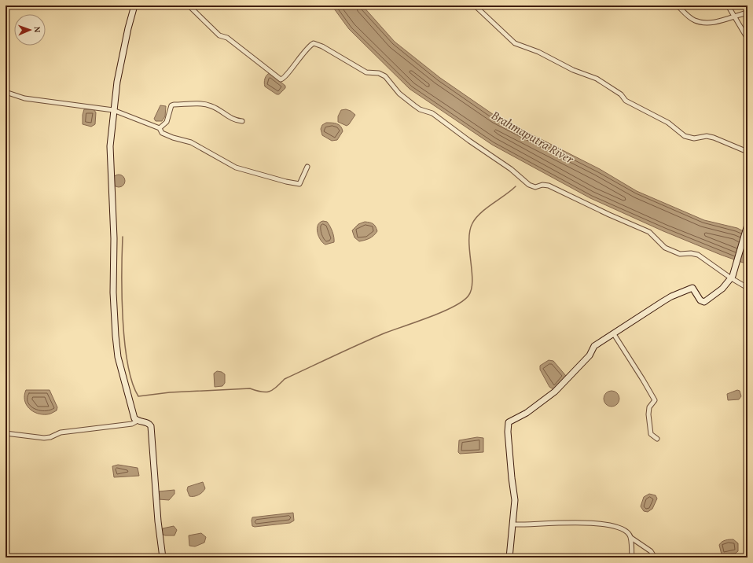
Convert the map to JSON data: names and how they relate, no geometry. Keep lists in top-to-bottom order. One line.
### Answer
{"water":["Brahmaputra River"],"north":"right"}
